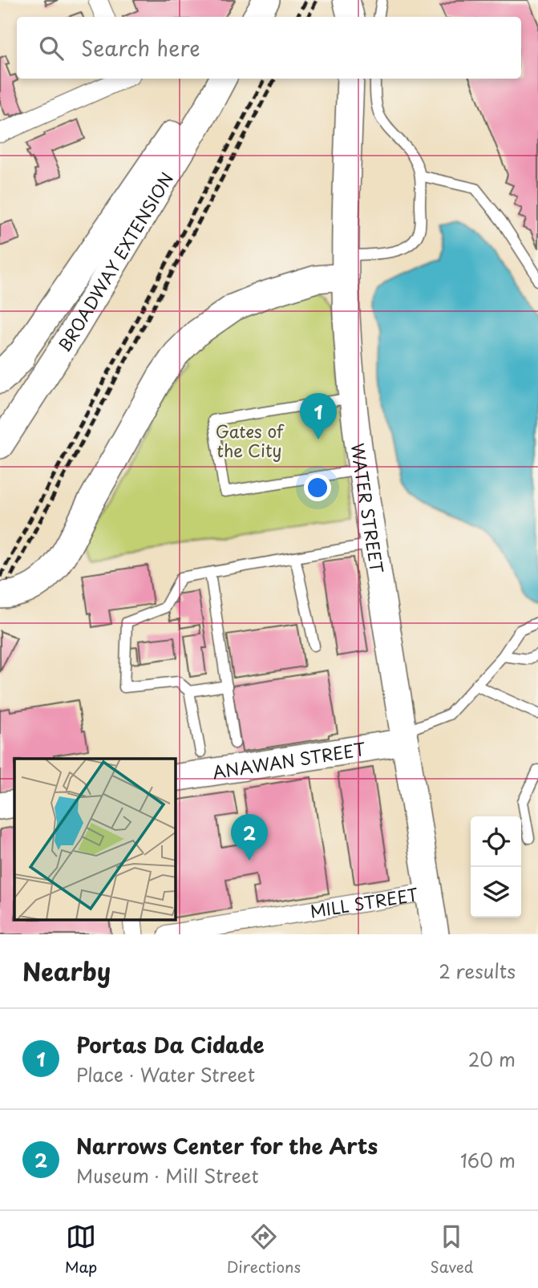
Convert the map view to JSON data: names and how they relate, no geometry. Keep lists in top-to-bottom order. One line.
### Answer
{"streets":{"street":["BROADWAY EXTENSION","WATER STREET","ANAWAN STREET","MILL STREET"]},"crossings":[["WATER STREET","ANAWAN STREET"],["WATER STREET","MILL STREET"]],"parks":["Gates of the City"],"page":{"search":"Search here","pins":["1","2"],"heading":["Nearby","2 results"],"list":[{"mark":"1","name":"Portas Da Cidade","note":"Place · Water Street","value":"20 m"},{"mark":"2","name":"Narrows Center for the Arts","note":"Museum · Mill Street","value":"160 m"}],"nav":["Map","Directions","Saved"]}}
